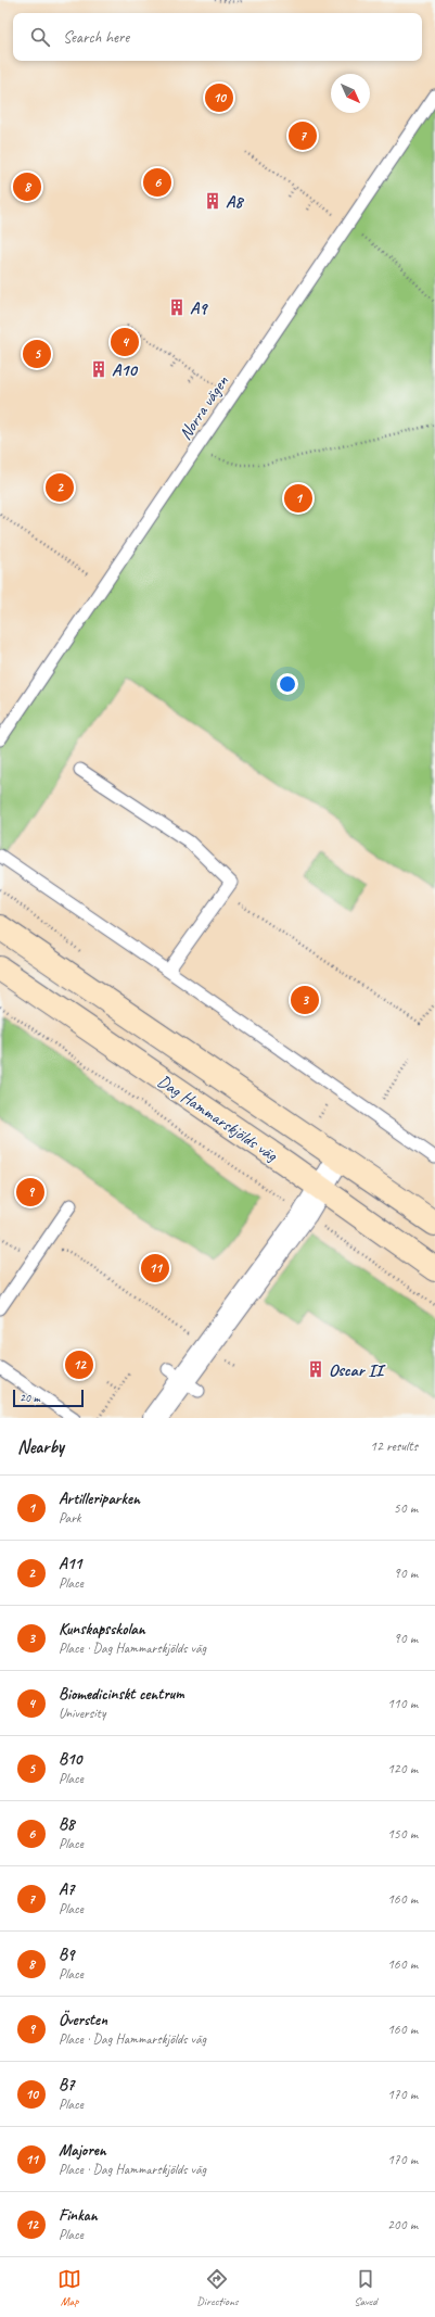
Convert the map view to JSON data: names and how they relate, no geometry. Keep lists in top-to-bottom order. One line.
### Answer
{"streets":{"main road":["Dag Hammarskjölds väg"],"lane":["Norra vägen"]},"places":{"building":["A8","A9","A10","Oscar II"]},"scale_bar":"20 m","north":"bottom right","page":{"search":"Search here","pins":["10","7","6","8","4","5","2","1","3","9","11","12"],"scale":"20 m","heading":["Nearby","12 results"],"list":[{"mark":"1","name":"Artilleriparken","note":"Park","value":"50 m"},{"mark":"2","name":"A11","note":"Place","value":"90 m"},{"mark":"3","name":"Kunskapsskolan","note":"Place · Dag Hammarskjölds väg","value":"90 m"},{"mark":"4","name":"Biomedicinskt centrum","note":"University","value":"110 m"},{"mark":"5","name":"B10","note":"Place","value":"120 m"},{"mark":"6","name":"B8","note":"Place","value":"150 m"},{"mark":"7","name":"A7","note":"Place","value":"160 m"},{"mark":"8","name":"B9","note":"Place","value":"160 m"},{"mark":"9","name":"Översten","note":"Place · Dag Hammarskjölds väg","value":"160 m"},{"mark":"10","name":"B7","note":"Place","value":"170 m"},{"mark":"11","name":"Majoren","note":"Place · Dag Hammarskjölds väg","value":"170 m"},{"mark":"12","name":"Finkan","note":"Place","value":"200 m"}],"nav":["Map","Directions","Saved"]}}
